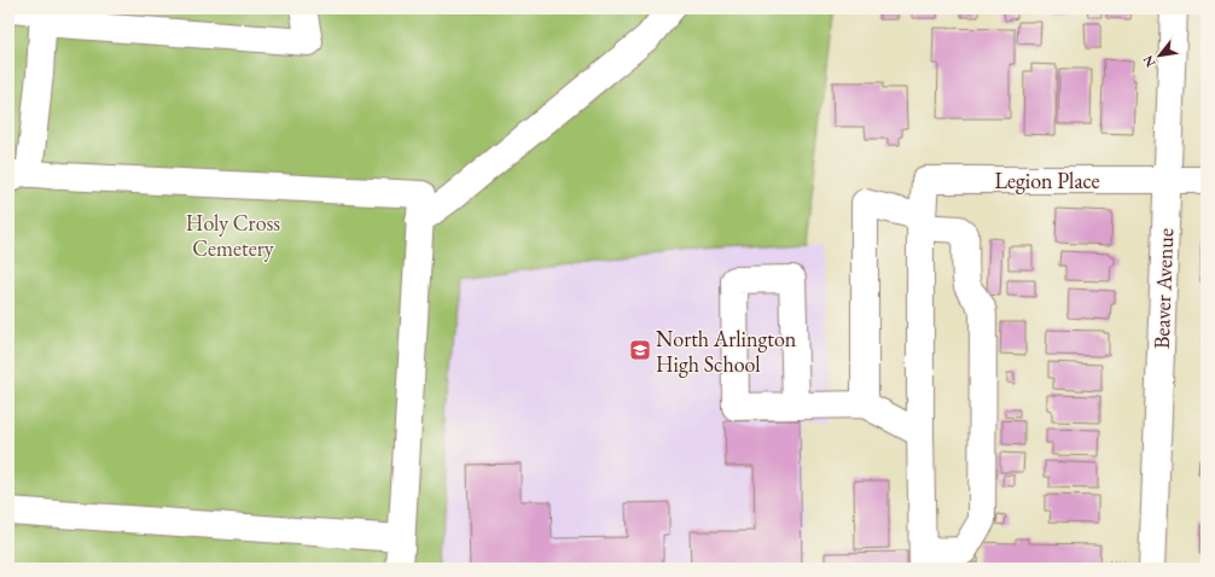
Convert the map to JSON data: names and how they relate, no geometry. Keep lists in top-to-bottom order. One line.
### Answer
{"streets":{"street":["Legion Place","Beaver Avenue"]},"crossings":[["Legion Place","Beaver Avenue"]],"parks":["Holy Cross Cemetery"],"places":{"school or university":["North Arlington High School"]},"north":"bottom left"}
